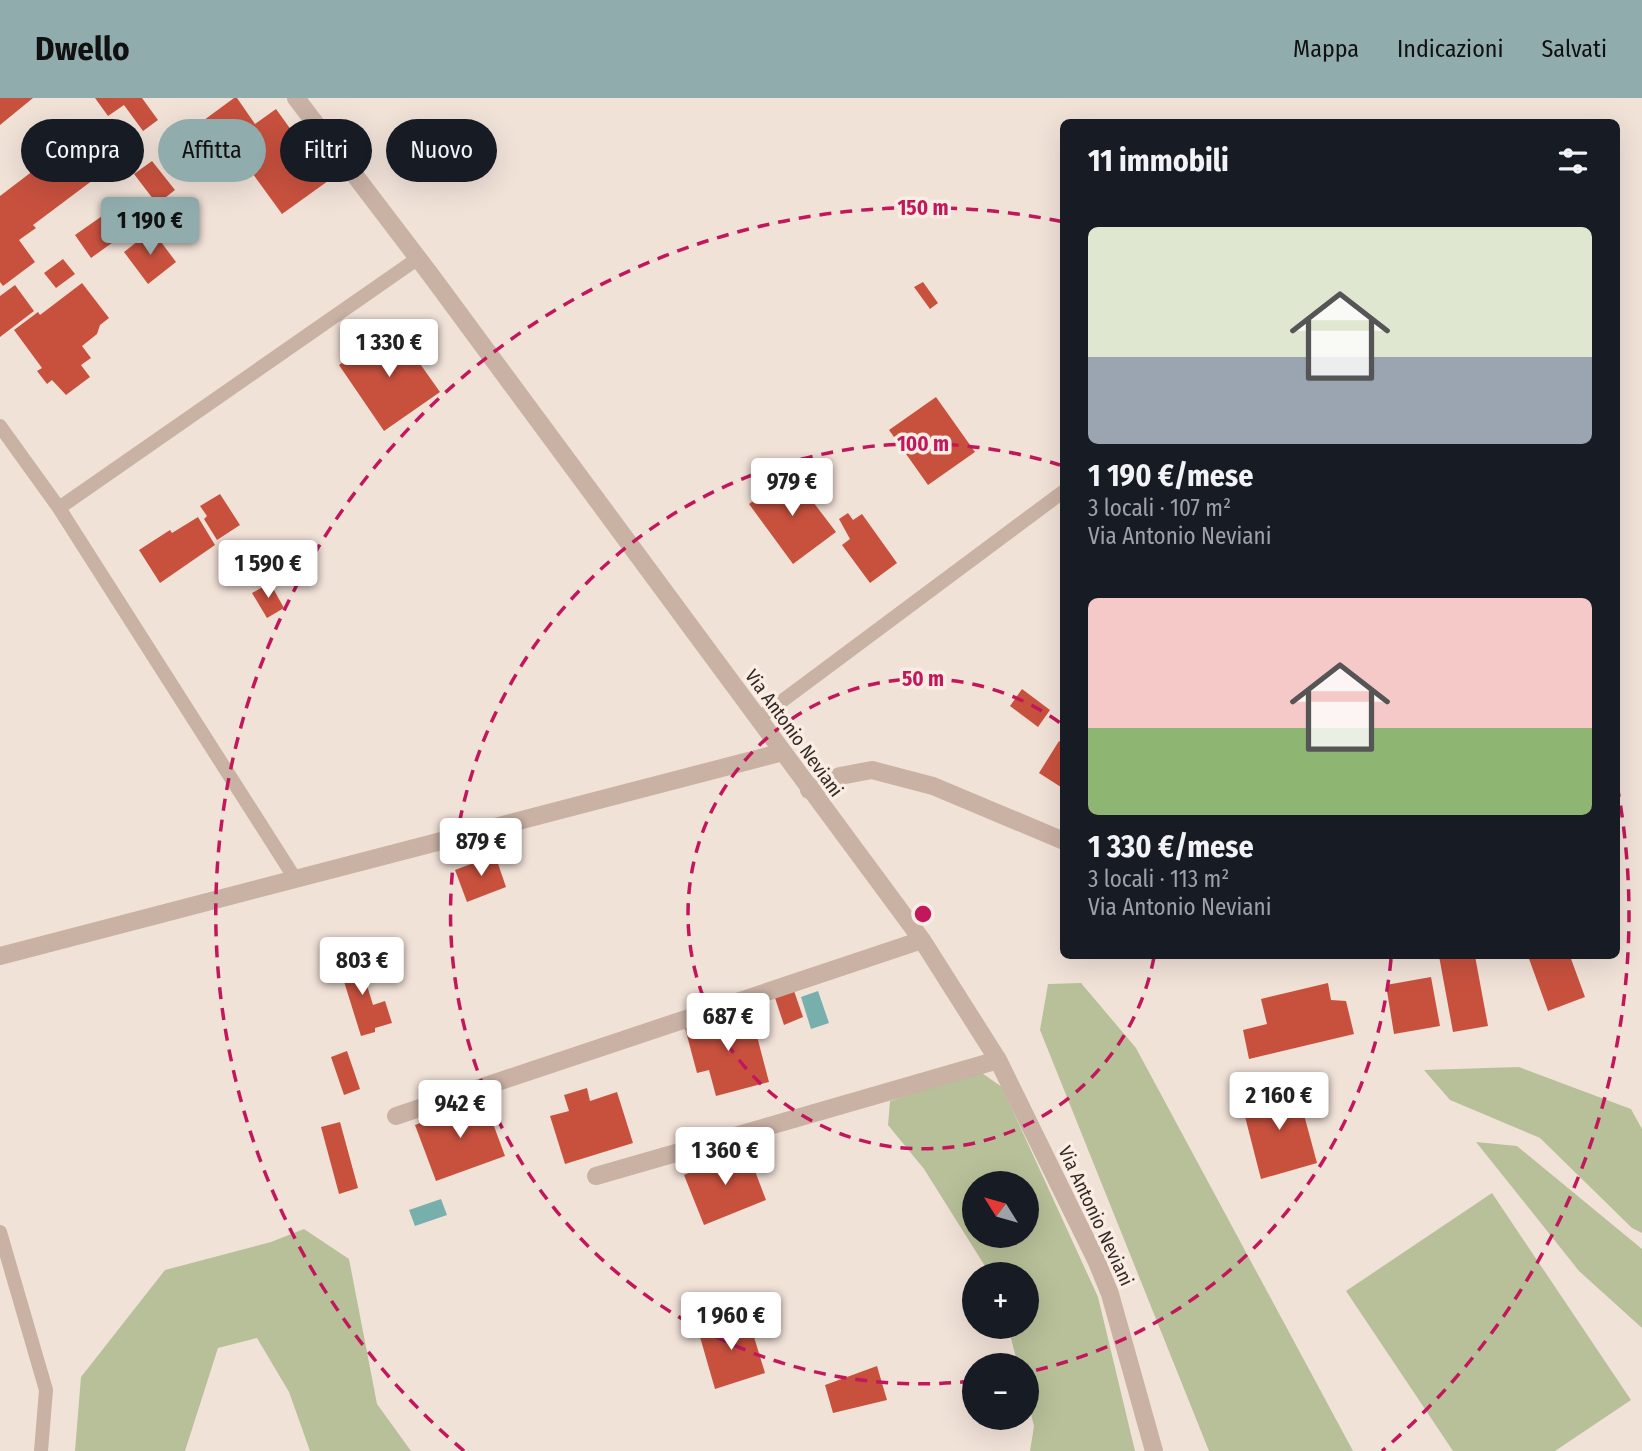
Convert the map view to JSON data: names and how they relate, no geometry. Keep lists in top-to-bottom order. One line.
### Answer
{"streets":{"street":["Via Antonio Neviani"]},"north":"top left","page":{"header":"Dwello","nav":["Mappa","Indicazioni","Salvati"],"chip":["Compra","Affitta","Filtri","Nuovo"],"heading":"11 immobili","price":["1 190 €","1 330 €","979 €","1 590 €","879 €","803 €","687 €","2 160 €","942 €","1 360 €","1 960 €"],"list":[{"name":"1 190 €/mese","note":"3 locali · 107 m² · Via Antonio Neviani"},{"name":"1 330 €/mese","note":"3 locali · 113 m² · Via Antonio Neviani"}],"map_buttons":["+","−"]},"rings":["150 m","100 m","50 m"]}
